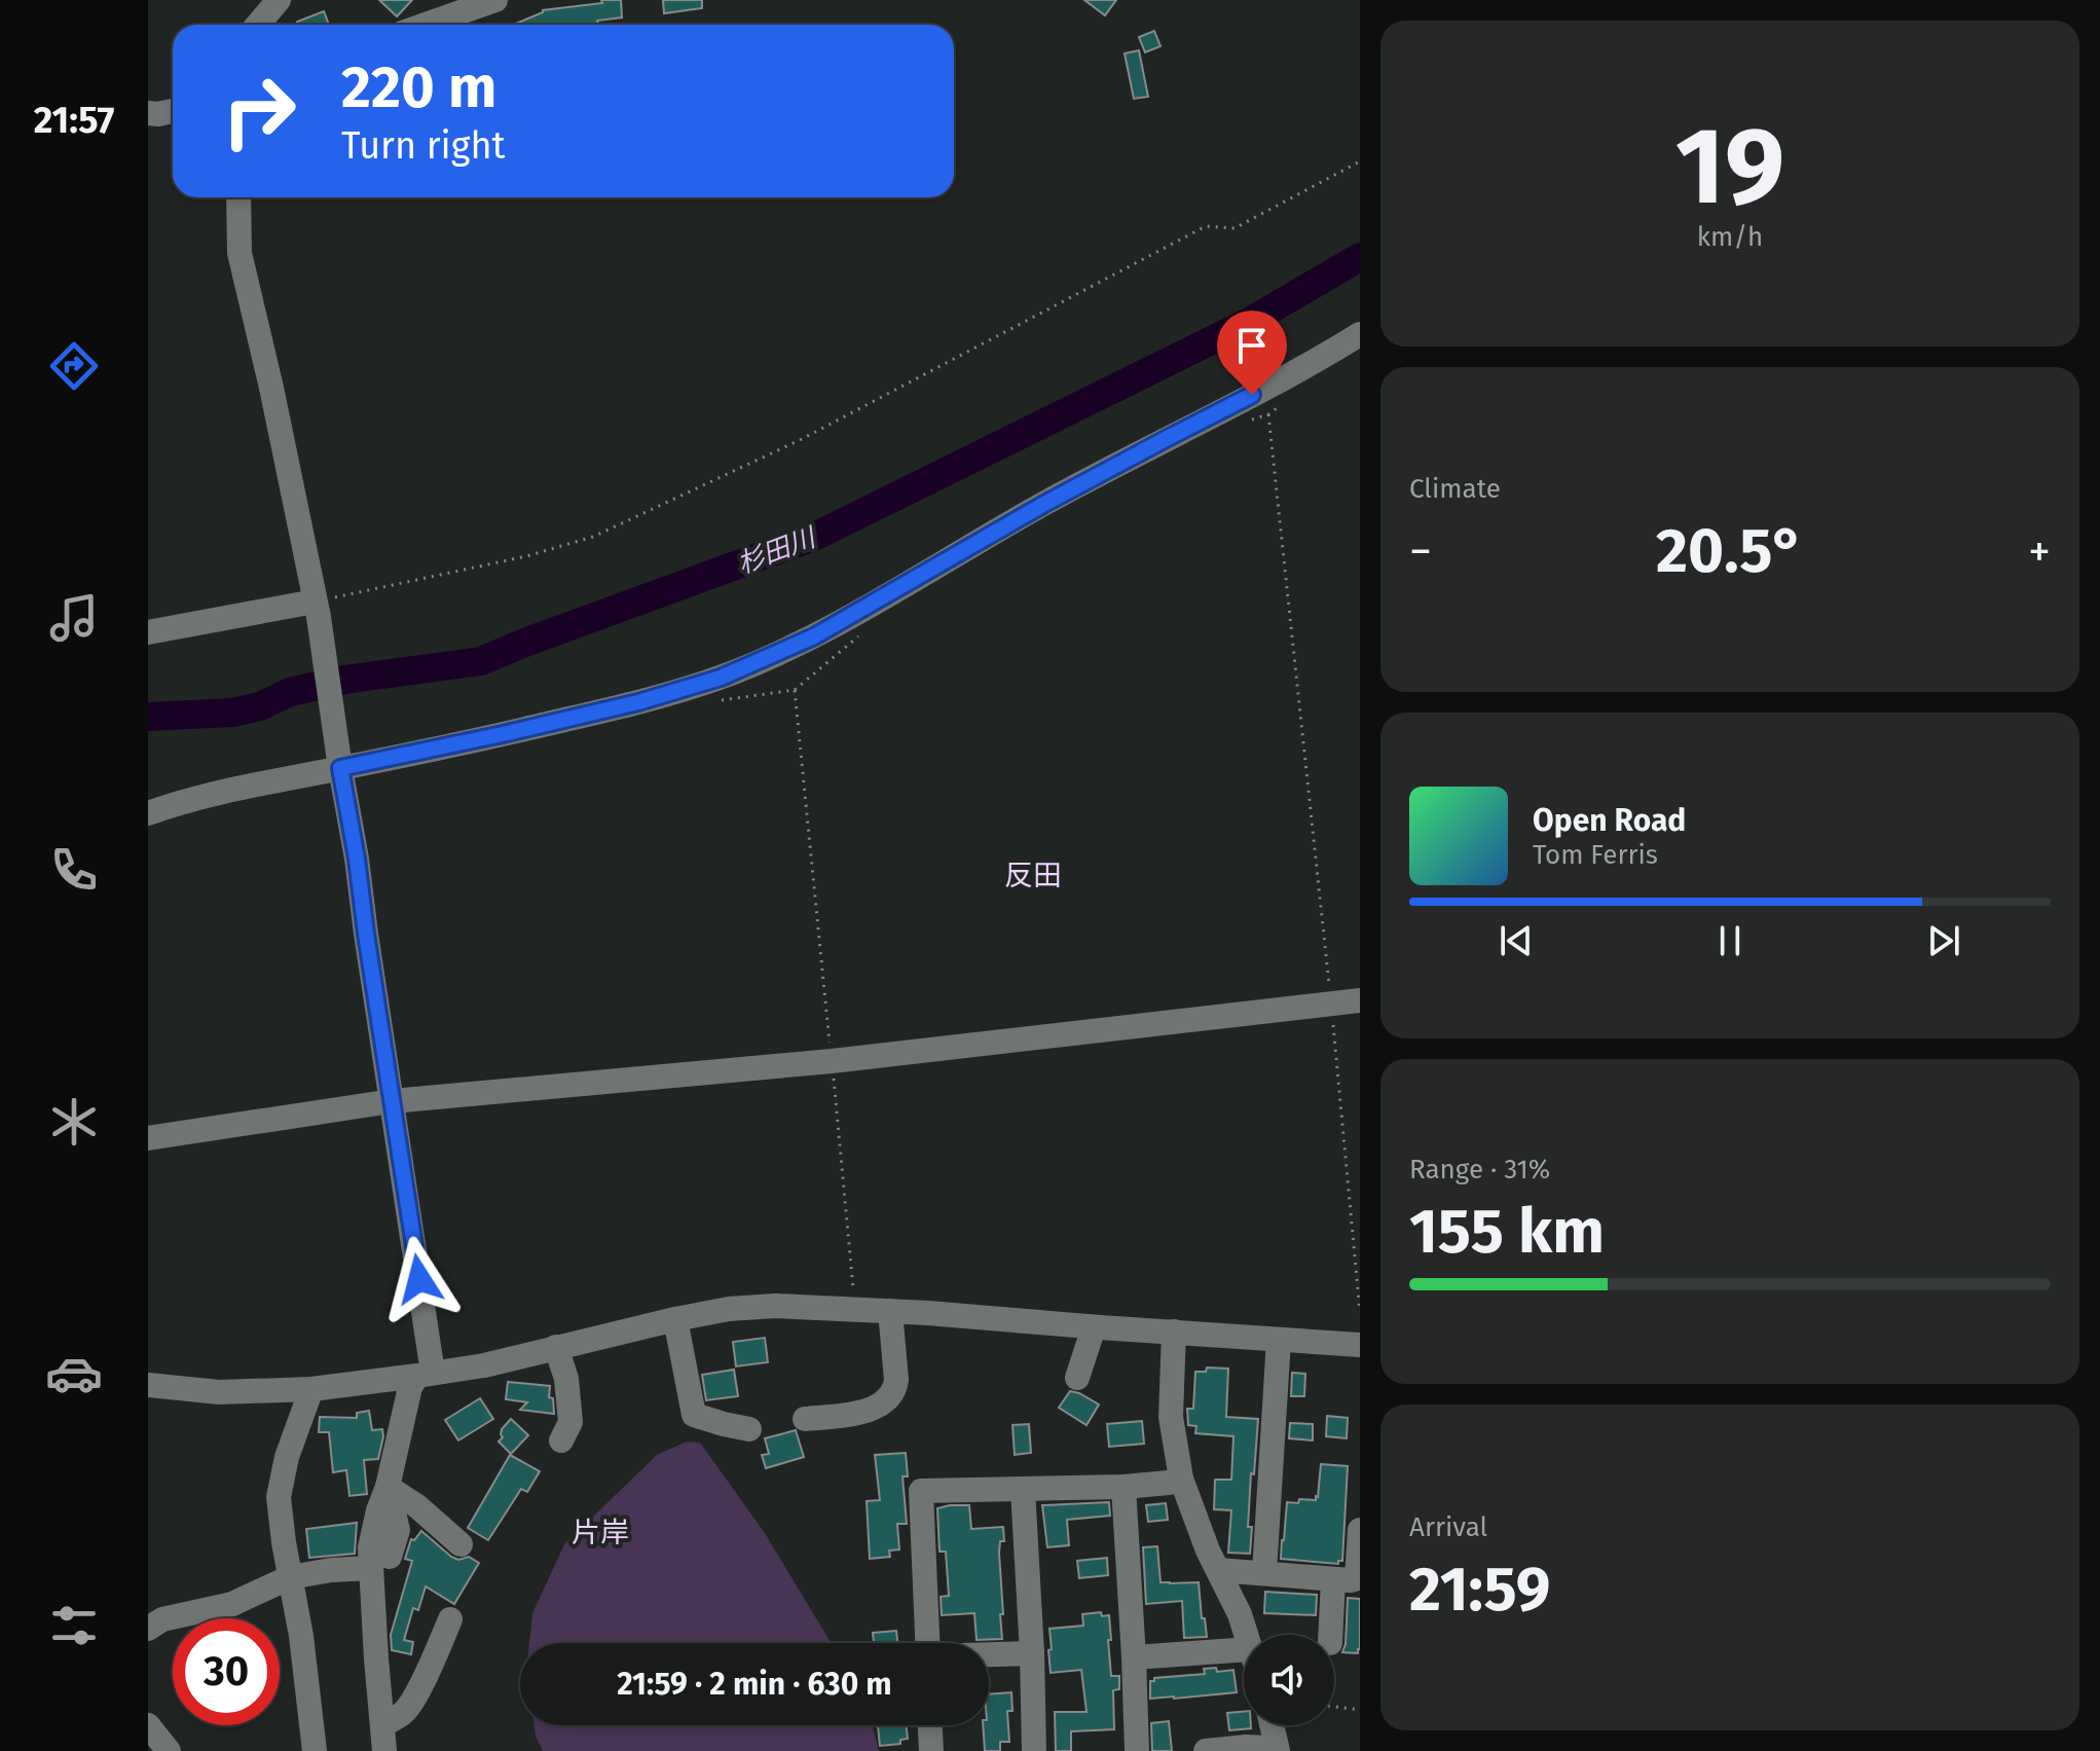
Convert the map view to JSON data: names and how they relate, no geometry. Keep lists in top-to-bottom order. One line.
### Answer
{"districts":["反田","片岸"],"water":["杉田川"],"page":{"tabs":"21:57","tile":[["19","km/h"],"Climate",["Range · 31%","155 km"],["Arrival","21:59"]],"turn":["220 m","Turn right"],"heat":["−","20.5°","+"],"song":["Open Road","Tom Ferris"],"limit":"30","trip":"21:59 · 2 min · 630 m"}}
